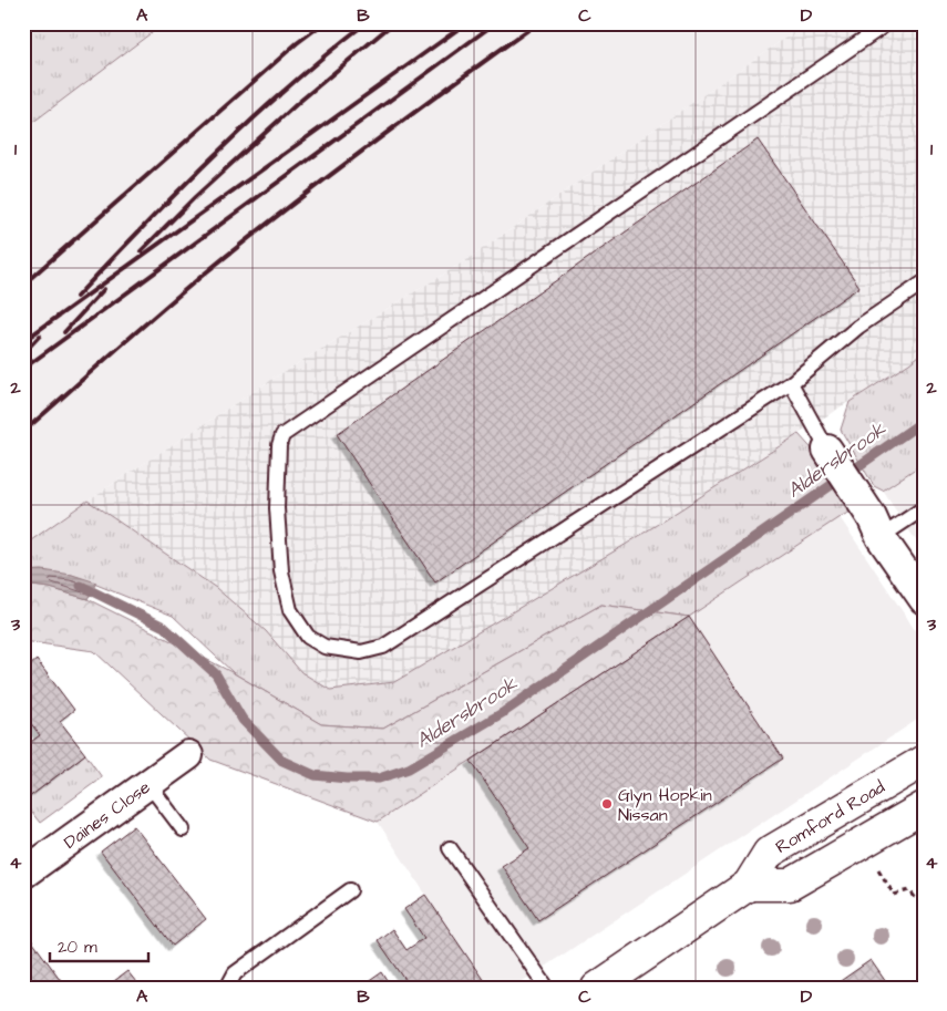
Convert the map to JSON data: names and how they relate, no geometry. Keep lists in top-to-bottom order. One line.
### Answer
{"streets":{"main road":["Romford Road"],"street":["Daines Close"]},"water":["Aldersbrook"],"places":["Glyn Hopkin Nissan"],"scale_bar":"20 m","grid":{"columns":["A","B","C","D"],"rows":["1","2","3","4"]}}
